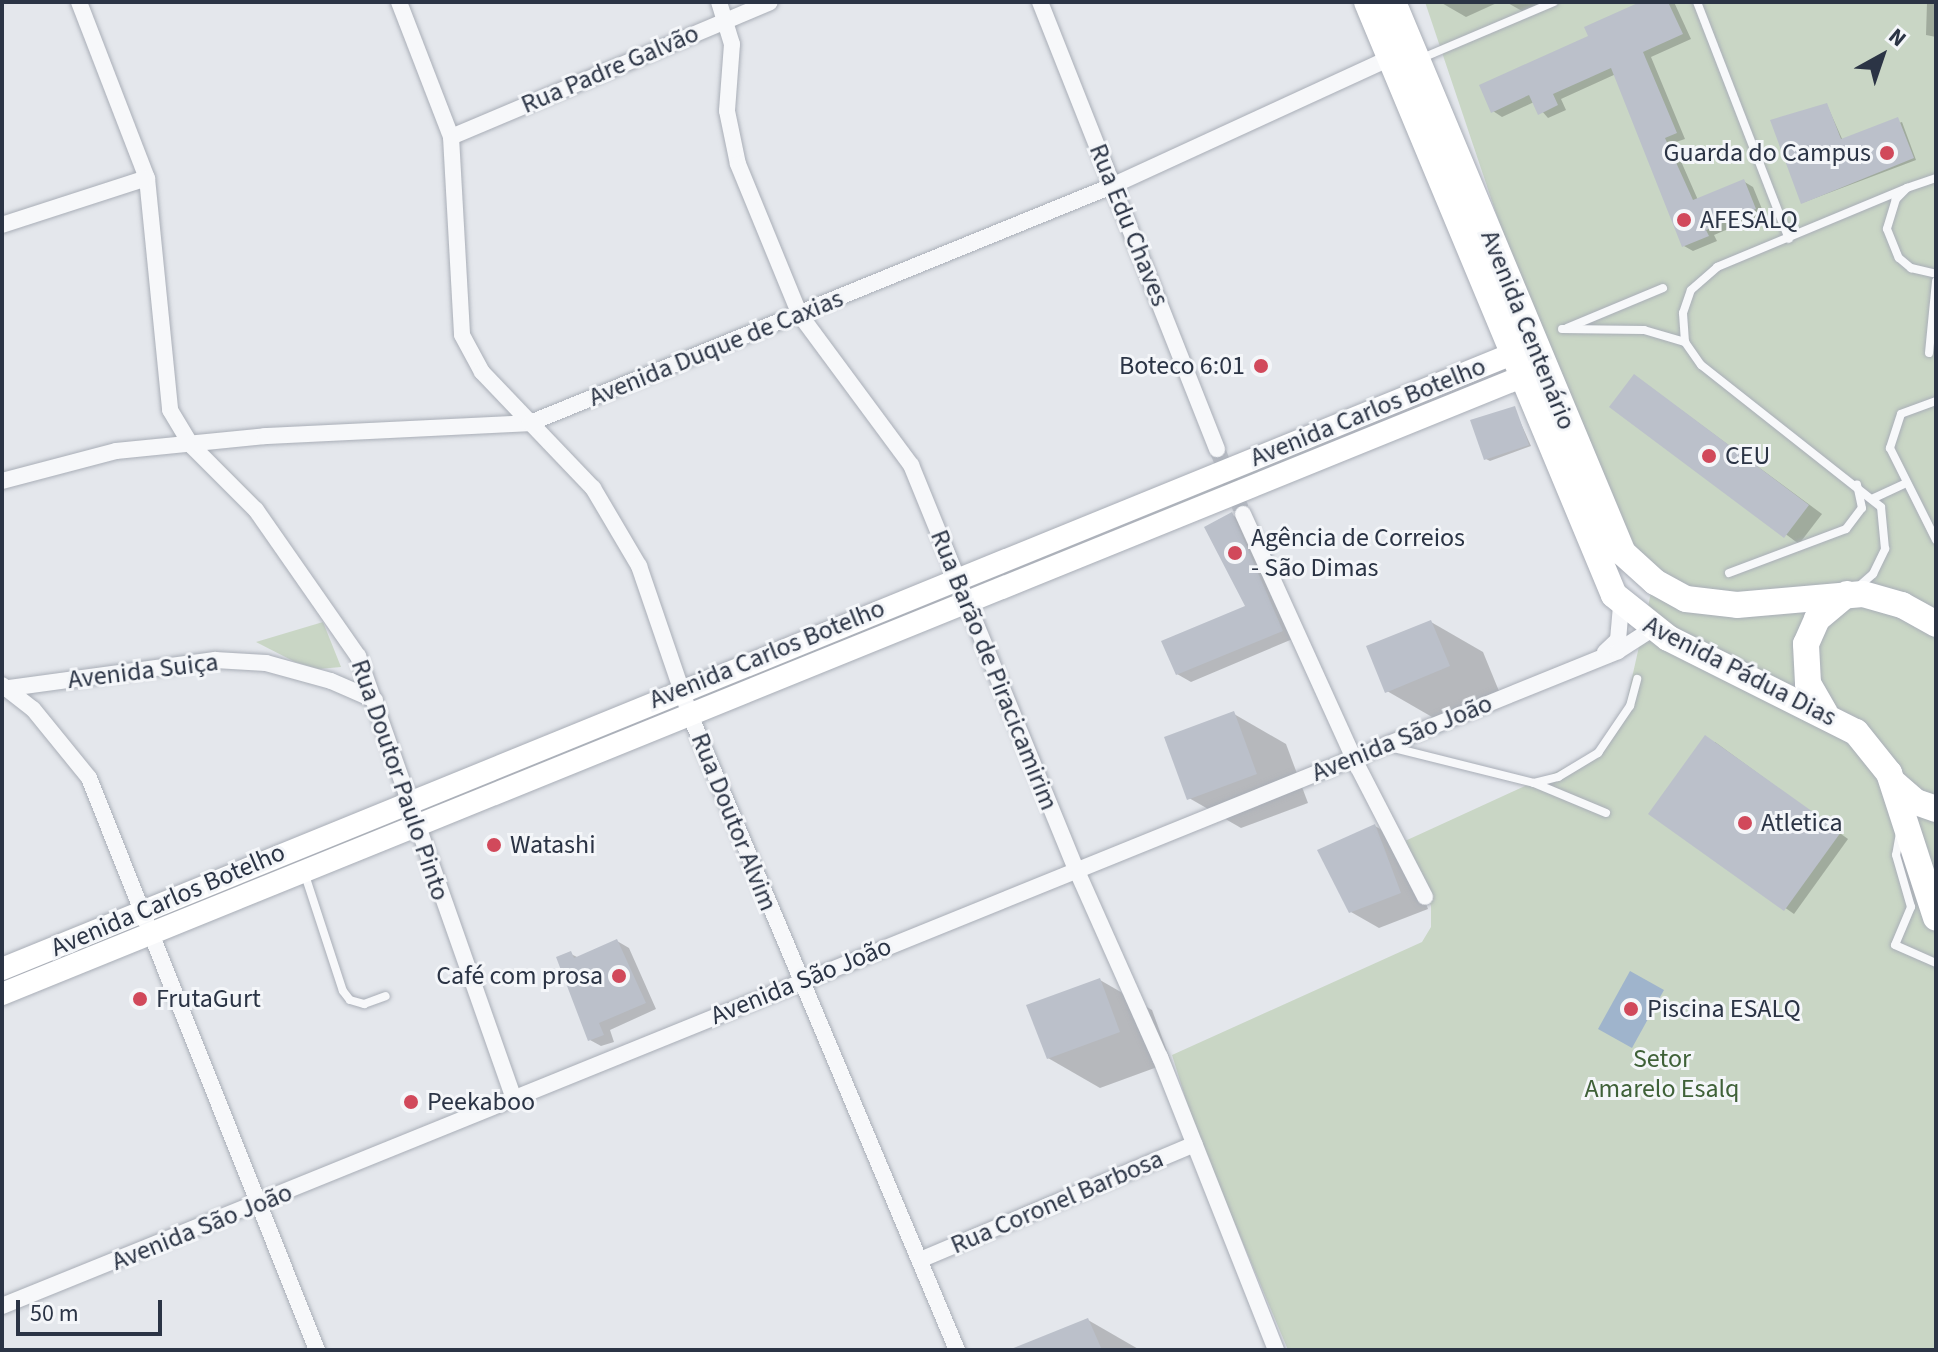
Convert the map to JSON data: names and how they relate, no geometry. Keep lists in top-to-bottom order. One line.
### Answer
{"streets":{"highway":["Avenida Centenário","Avenida Pádua Dias"],"main road":["Avenida Carlos Botelho"],"street":["Rua Padre Galvão","Rua Edu Chaves","Avenida Duque de Caxias","Rua Barão de Piracicamirim","Avenida Suiça","Avenida São João","Rua Doutor Paulo Pinto","Rua Doutor Alvim","Rua Coronel Barbosa"]},"crossings":[["Rua Padre Galvão","Rua Barão de Piracicamirim"],["Rua Padre Galvão","Rua Doutor Alvim"],["Rua Edu Chaves","Avenida Duque de Caxias"],["Avenida Centenário","Avenida Duque de Caxias"],["Avenida Centenário","Avenida Carlos Botelho"],["Avenida Centenário","Avenida Pádua Dias"],["Avenida Duque de Caxias","Rua Barão de Piracicamirim"],["Avenida Duque de Caxias","Rua Doutor Paulo Pinto"],["Avenida Duque de Caxias","Rua Doutor Alvim"],["Avenida Carlos Botelho","Rua Barão de Piracicamirim"],["Avenida Carlos Botelho","Avenida Pádua Dias"],["Avenida Carlos Botelho","Rua Doutor Paulo Pinto"],["Avenida Carlos Botelho","Rua Doutor Alvim"],["Rua Barão de Piracicamirim","Avenida São João"],["Rua Barão de Piracicamirim","Rua Coronel Barbosa"],["Avenida Suiça","Rua Doutor Paulo Pinto"],["Avenida Pádua Dias","Avenida São João"],["Avenida São João","Rua Doutor Paulo Pinto"],["Avenida São João","Rua Doutor Alvim"],["Rua Doutor Alvim","Rua Coronel Barbosa"]],"parks":["Setor Amarelo Esalq"],"places":["Guarda do Campus","AFESALQ","Boteco 6:01","CEU","Agência de Correios - São Dimas","Atletica","Watashi","Café com prosa","FrutaGurt","Piscina ESALQ","Peekaboo"],"scale_bar":"50 m","north":"top right"}
